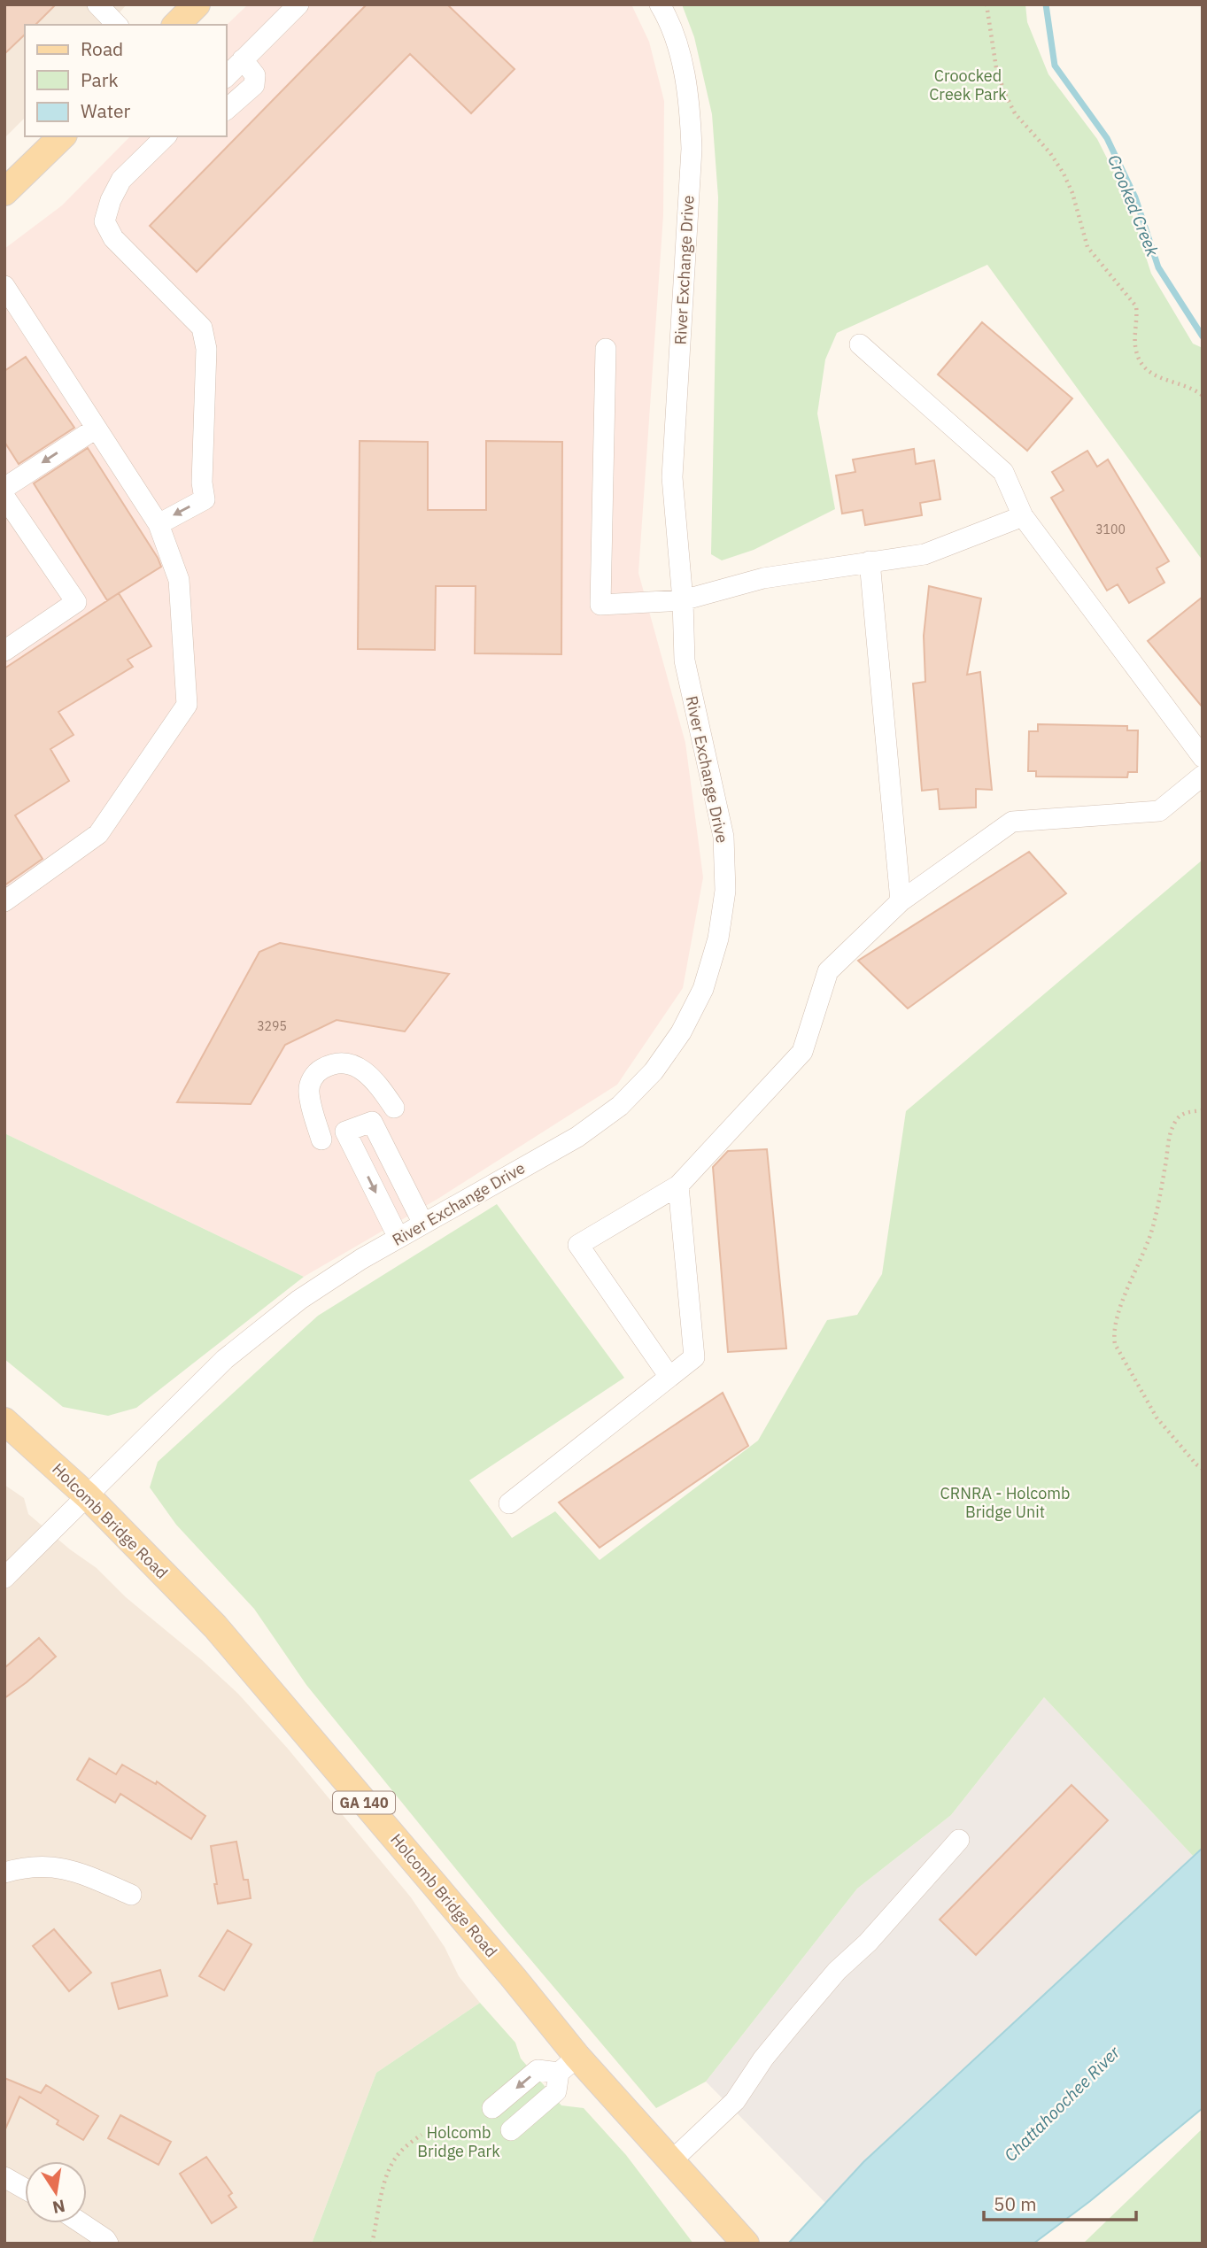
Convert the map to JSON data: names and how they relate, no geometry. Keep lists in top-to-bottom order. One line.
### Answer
{"streets":{"main road":["Holcomb Bridge Road","GA 140"],"street":["River Exchange Drive"]},"crossings":[["River Exchange Drive","Holcomb Bridge Road"]],"water":["Crooked Creek","Chattahoochee River"],"parks":["Croocked Creek Park","CRNRA - Holcomb Bridge Unit","Holcomb Bridge Park"],"house_numbers":["3100","3295"],"legend":["Road","Park","Water"],"scale_bar":"50 m","north":"bottom"}
